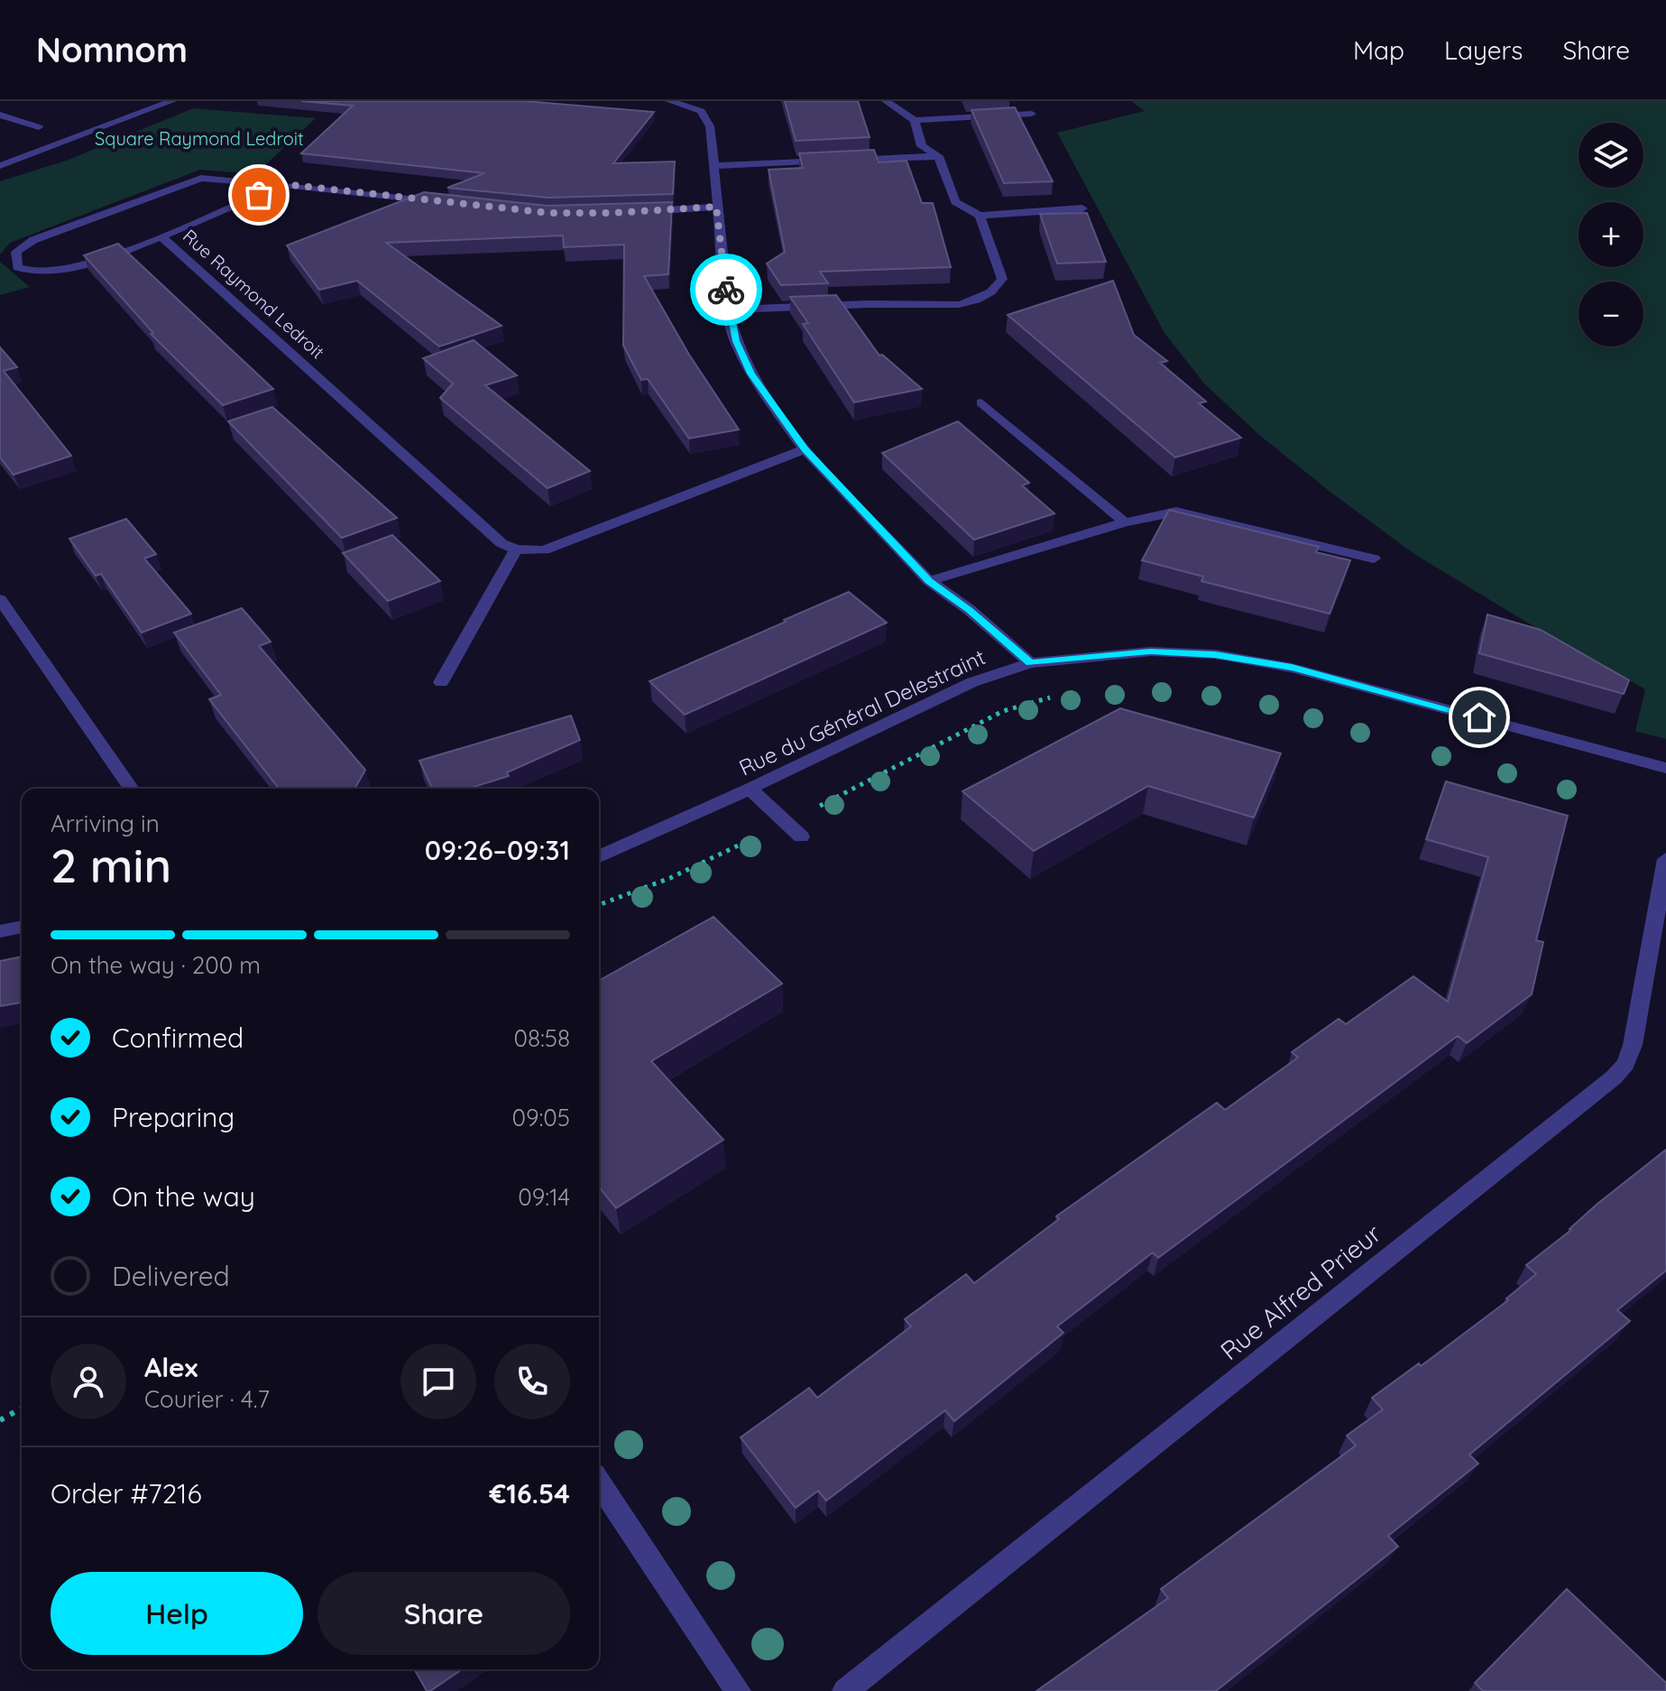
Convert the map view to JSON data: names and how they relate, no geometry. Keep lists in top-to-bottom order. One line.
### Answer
{"streets":{"street":["Rue Raymond Ledroit","Rue du Général Delestraint","Rue Alfred Prieur"]},"parks":["Square Raymond Ledroit"],"page":{"header":"Nomnom","nav":["Map","Layers","Share"],"map_buttons":["+","−"],"heading":["2 min","Arriving in","09:26–09:31"],"panel":["Alex","Courier · 4.7","Order #7216","€16.54"],"bar":"On the way · 200 m","list":[["Confirmed","08:58"],["Preparing","09:05"],["On the way","09:14"],"Delivered"],"buttons":["Help","Share"]}}
